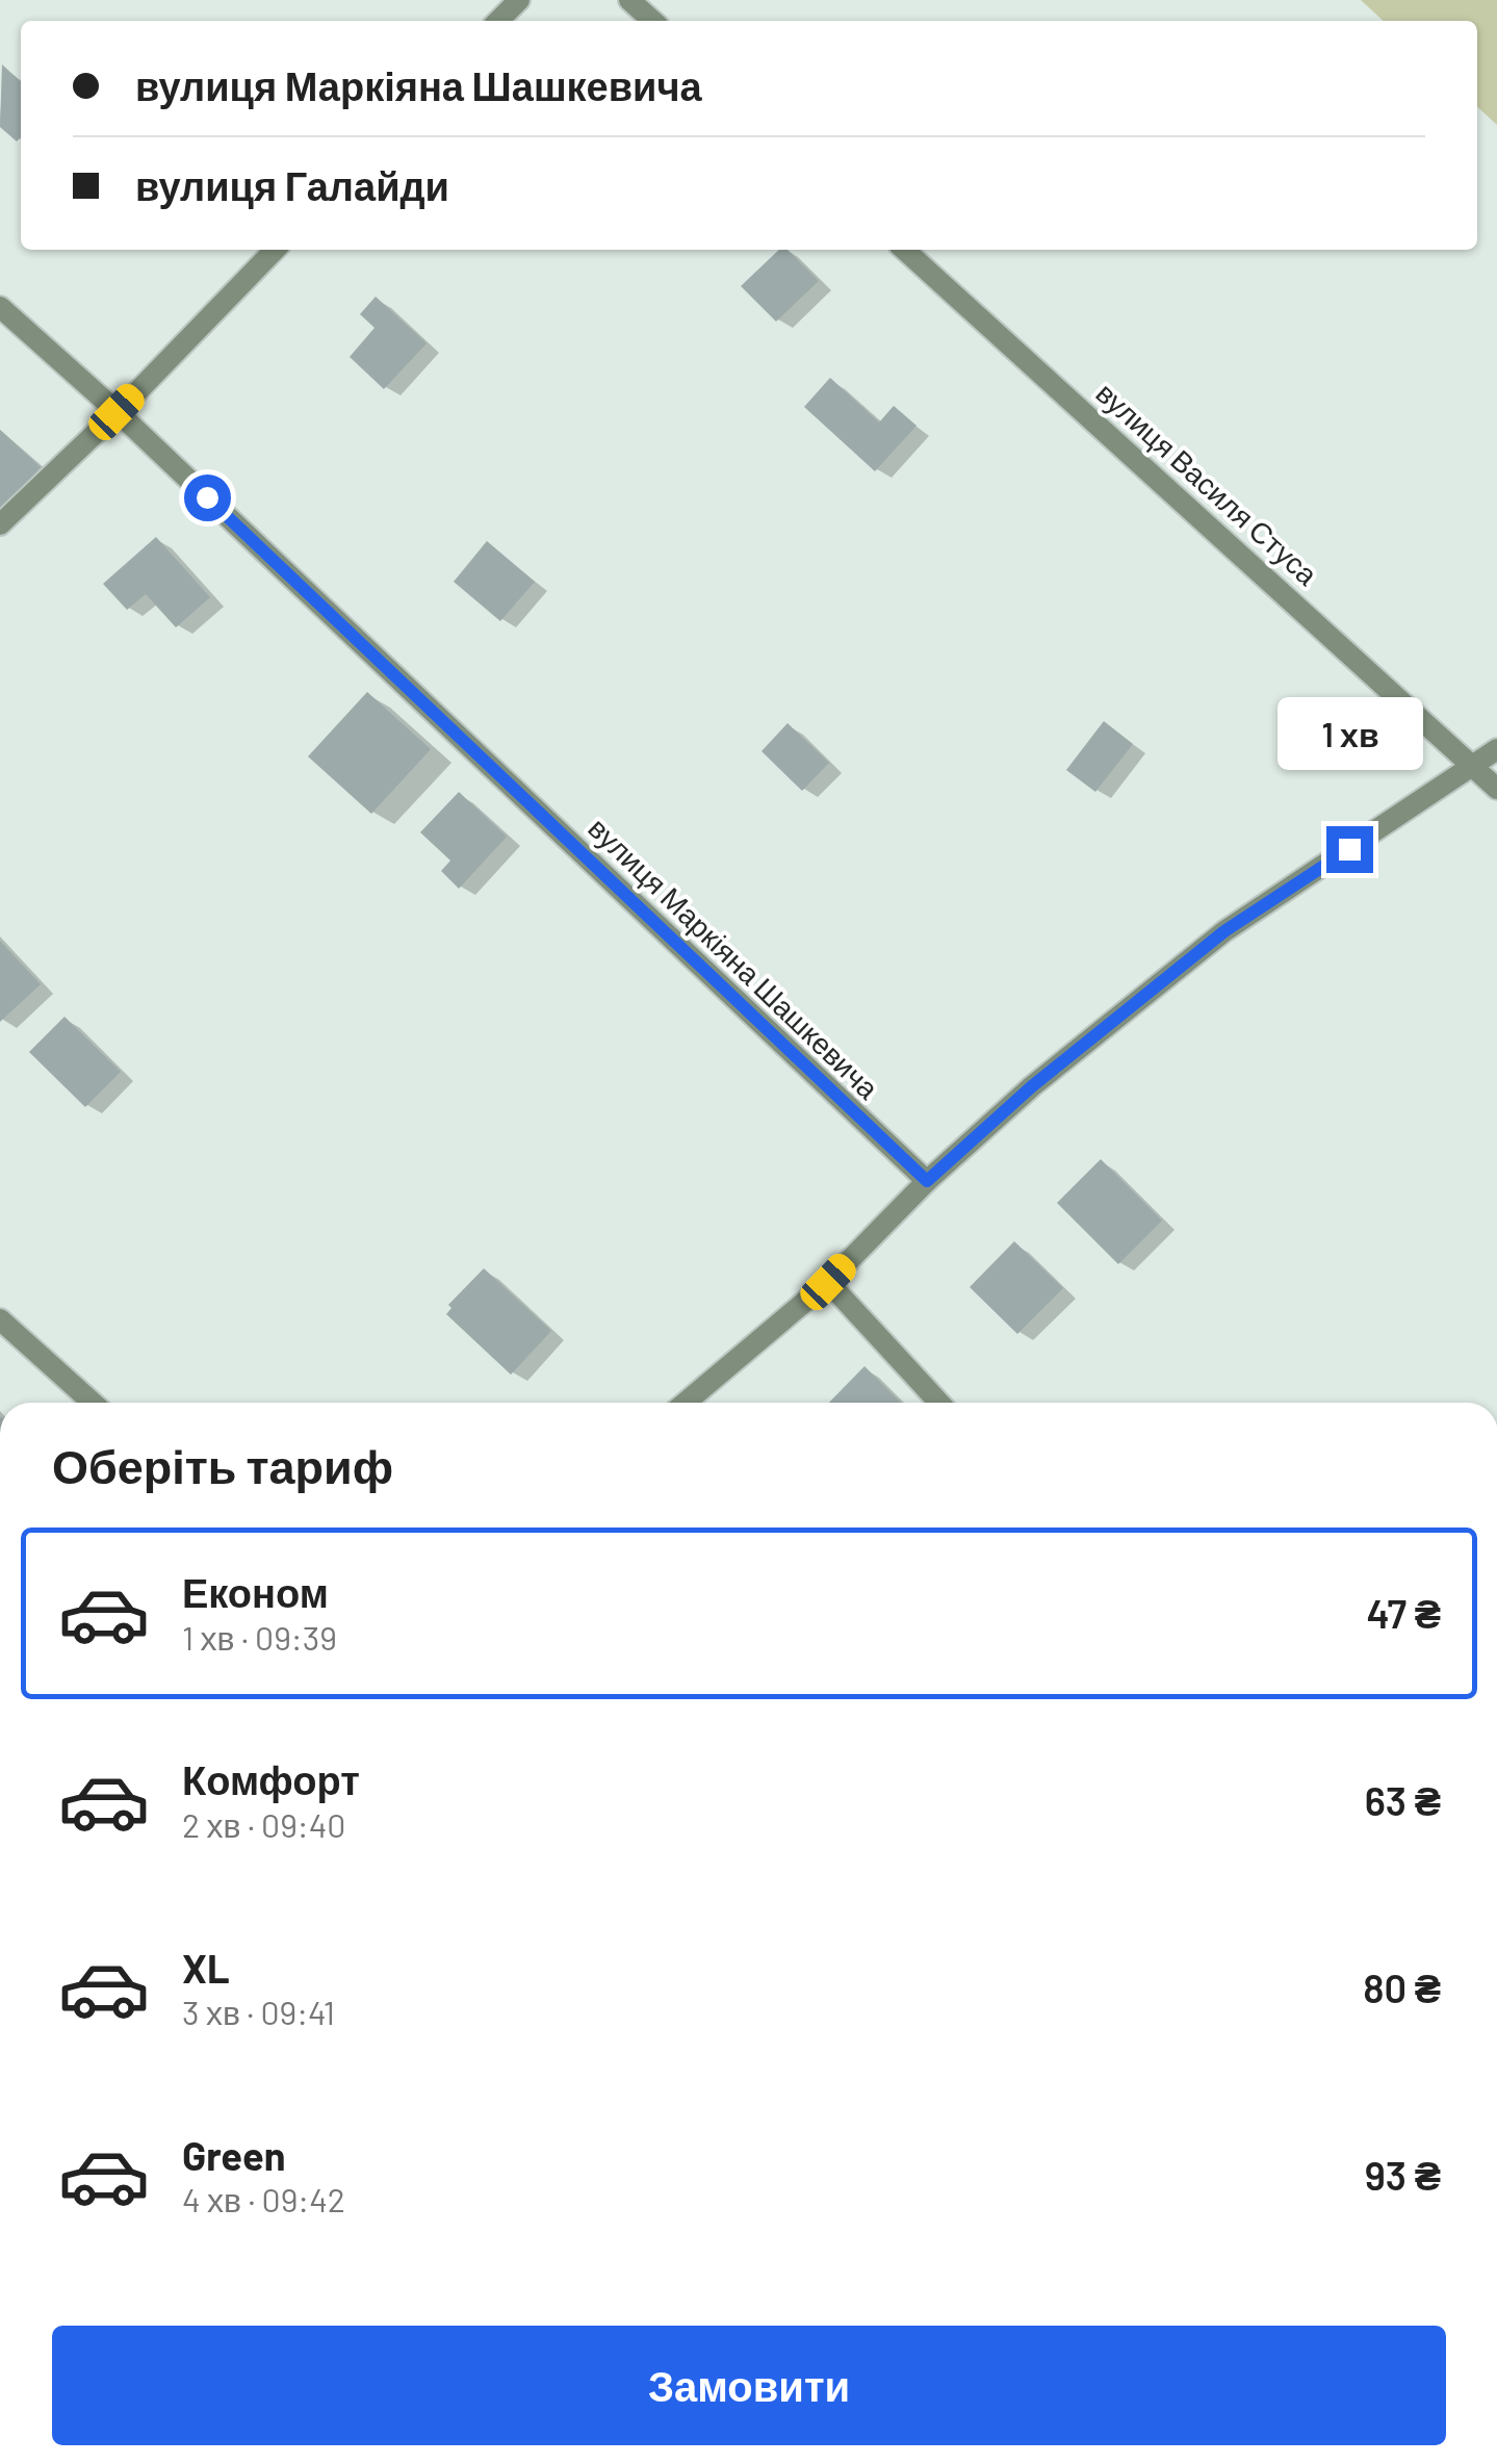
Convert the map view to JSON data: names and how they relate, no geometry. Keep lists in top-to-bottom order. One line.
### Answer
{"streets":{"street":["вулиця Василя Стуса","вулиця Маркіяна Шашкевича"]},"page":{"banner":["вулиця Маркіяна Шашкевича","вулиця Галайди"],"bubble":"1 хв","heading":"Оберіть тариф","list":[{"name":"Економ","note":"1 хв · 09:39","value":"47 ₴"},{"name":"Комфорт","note":"2 хв · 09:40","value":"63 ₴"},{"name":"XL","note":"3 хв · 09:41","value":"80 ₴"},{"name":"Green","note":"4 хв · 09:42","value":"93 ₴"}],"buttons":"Замовити"}}
